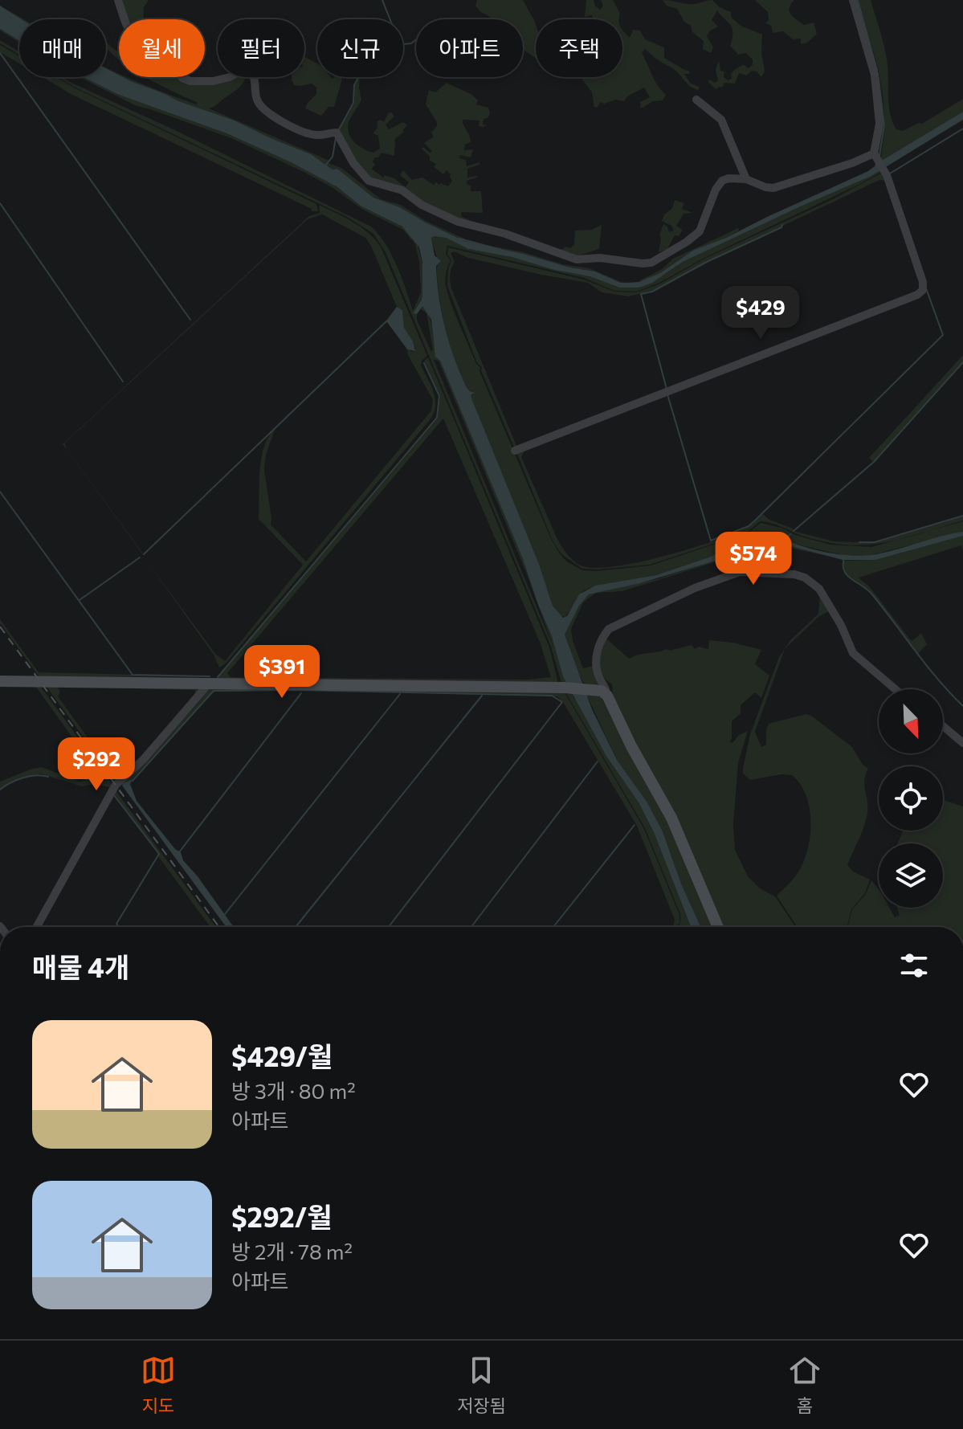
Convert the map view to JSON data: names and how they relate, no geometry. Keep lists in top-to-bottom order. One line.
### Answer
{"north":"bottom right","page":{"chip":["매매","월세","필터","신규","아파트","주택"],"price":["$429","$574","$391","$292"],"heading":"매물 4개","list":[{"name":"$429/월","note":"방 3개 · 80 m² · 아파트"},{"name":"$292/월","note":"방 2개 · 78 m² · 아파트"}],"tabs":["지도","저장됨","홈"]}}
